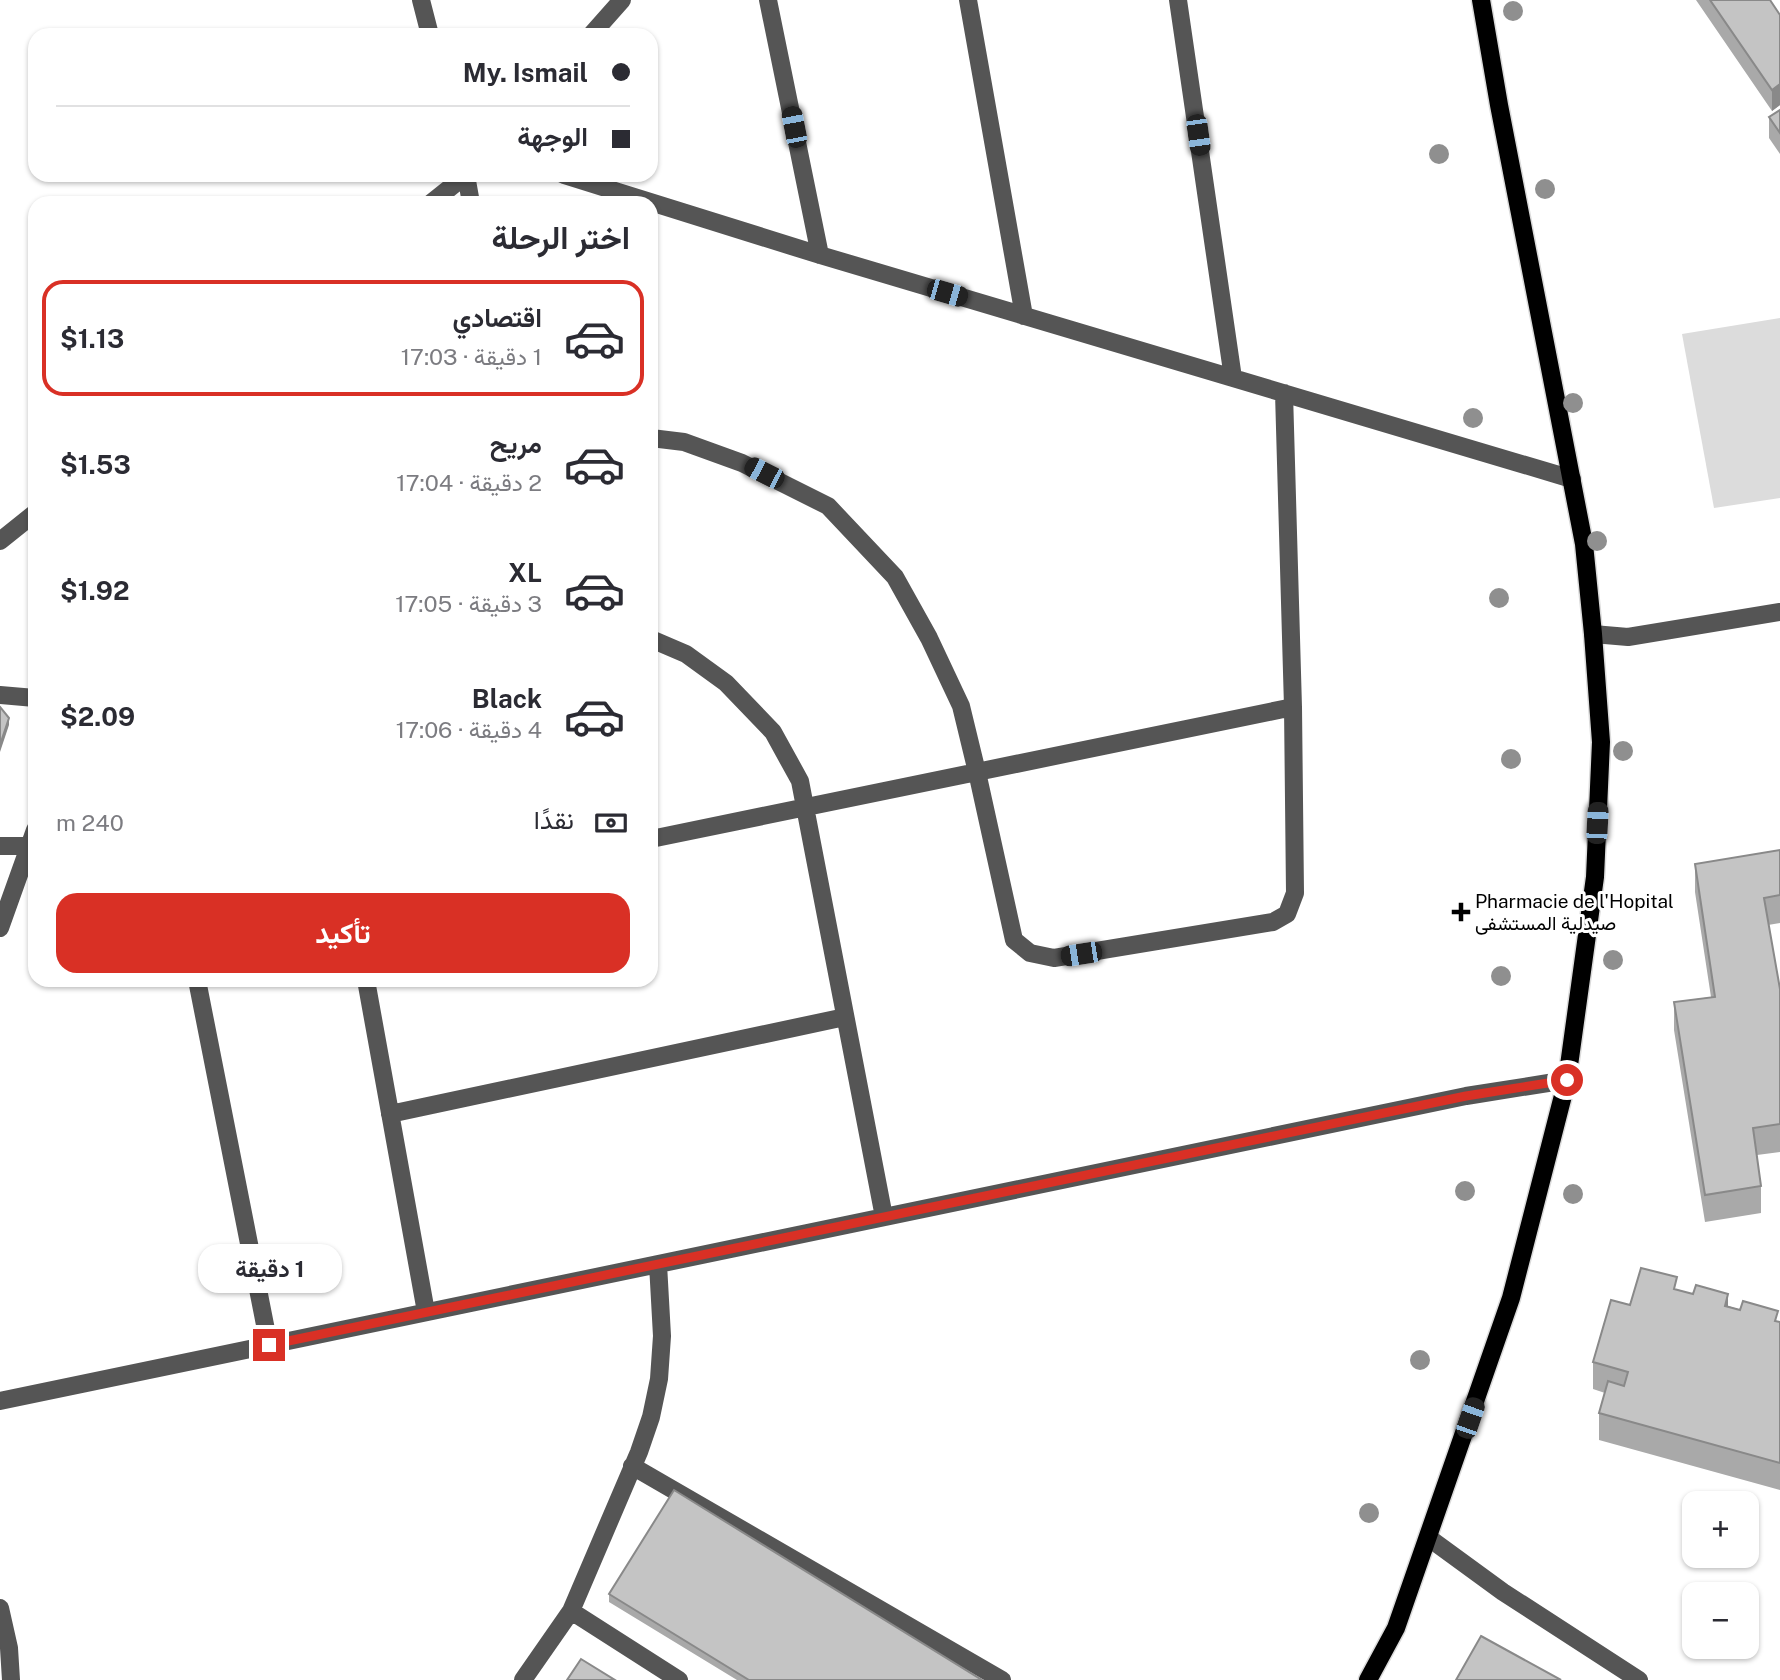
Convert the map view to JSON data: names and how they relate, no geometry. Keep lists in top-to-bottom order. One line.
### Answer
{"places":{"health":["Pharmacie de l'Hopital صيدلية المستشفى"]},"page":{"banner":["My. Ismail","الوجهة"],"heading":"اختر الرحلة","list":[{"name":"اقتصادي","note":"1 دقيقة · 17:03","value":"$1.13"},{"name":"مريح","note":"2 دقيقة · 17:04","value":"$1.53"},{"name":"XL","note":"3 دقيقة · 17:05","value":"$1.92"},{"name":"Black","note":"4 دقيقة · 17:06","value":"$2.09"}],"pay":["نقدًا","240 m"],"buttons":"تأكيد","bubble":"1 دقيقة","map_buttons":["+","−"]}}
